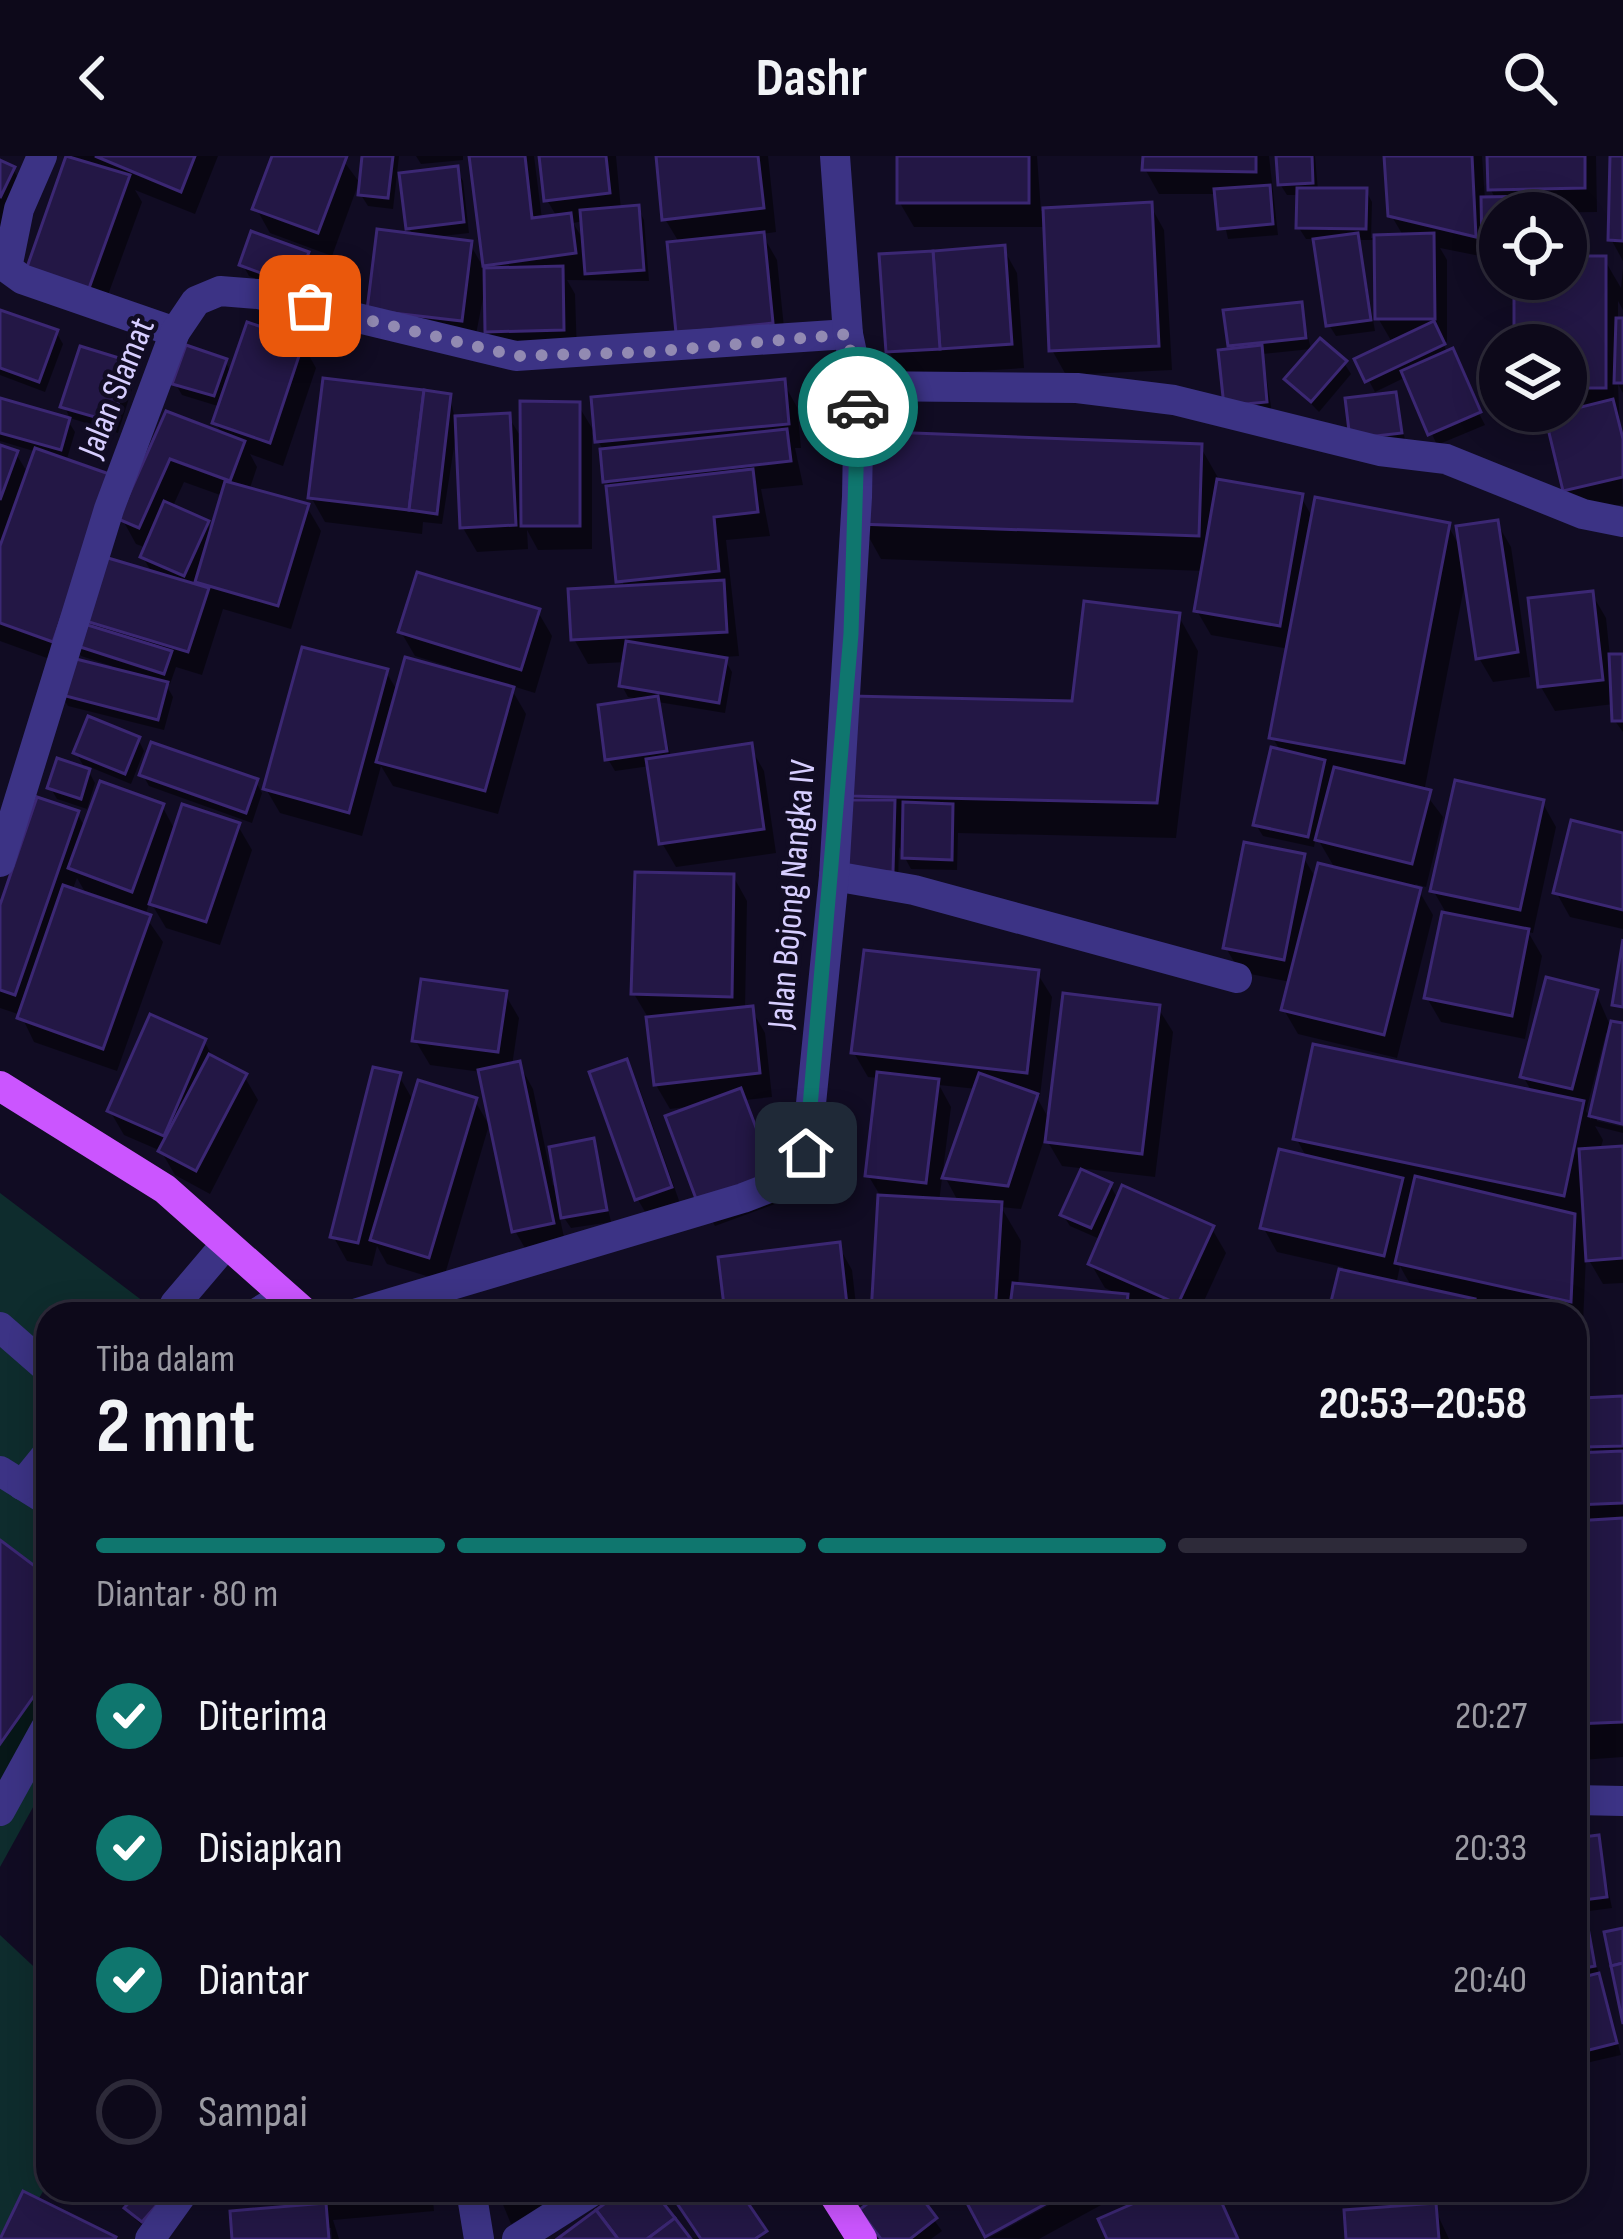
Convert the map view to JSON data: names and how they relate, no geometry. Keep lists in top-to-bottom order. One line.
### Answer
{"streets":{"street":["Jalan Slamat","Jalan Bojong Nangka IV"]},"crossings":[["Jalan Slamat","Jalan Bojong Nangka IV"]],"page":{"header":"Dashr","heading":["2 mnt","Tiba dalam","20:53–20:58"],"bar":"Diantar · 80 m","list":[["Diterima","20:27"],["Disiapkan","20:33"],["Diantar","20:40"],"Sampai"]}}
